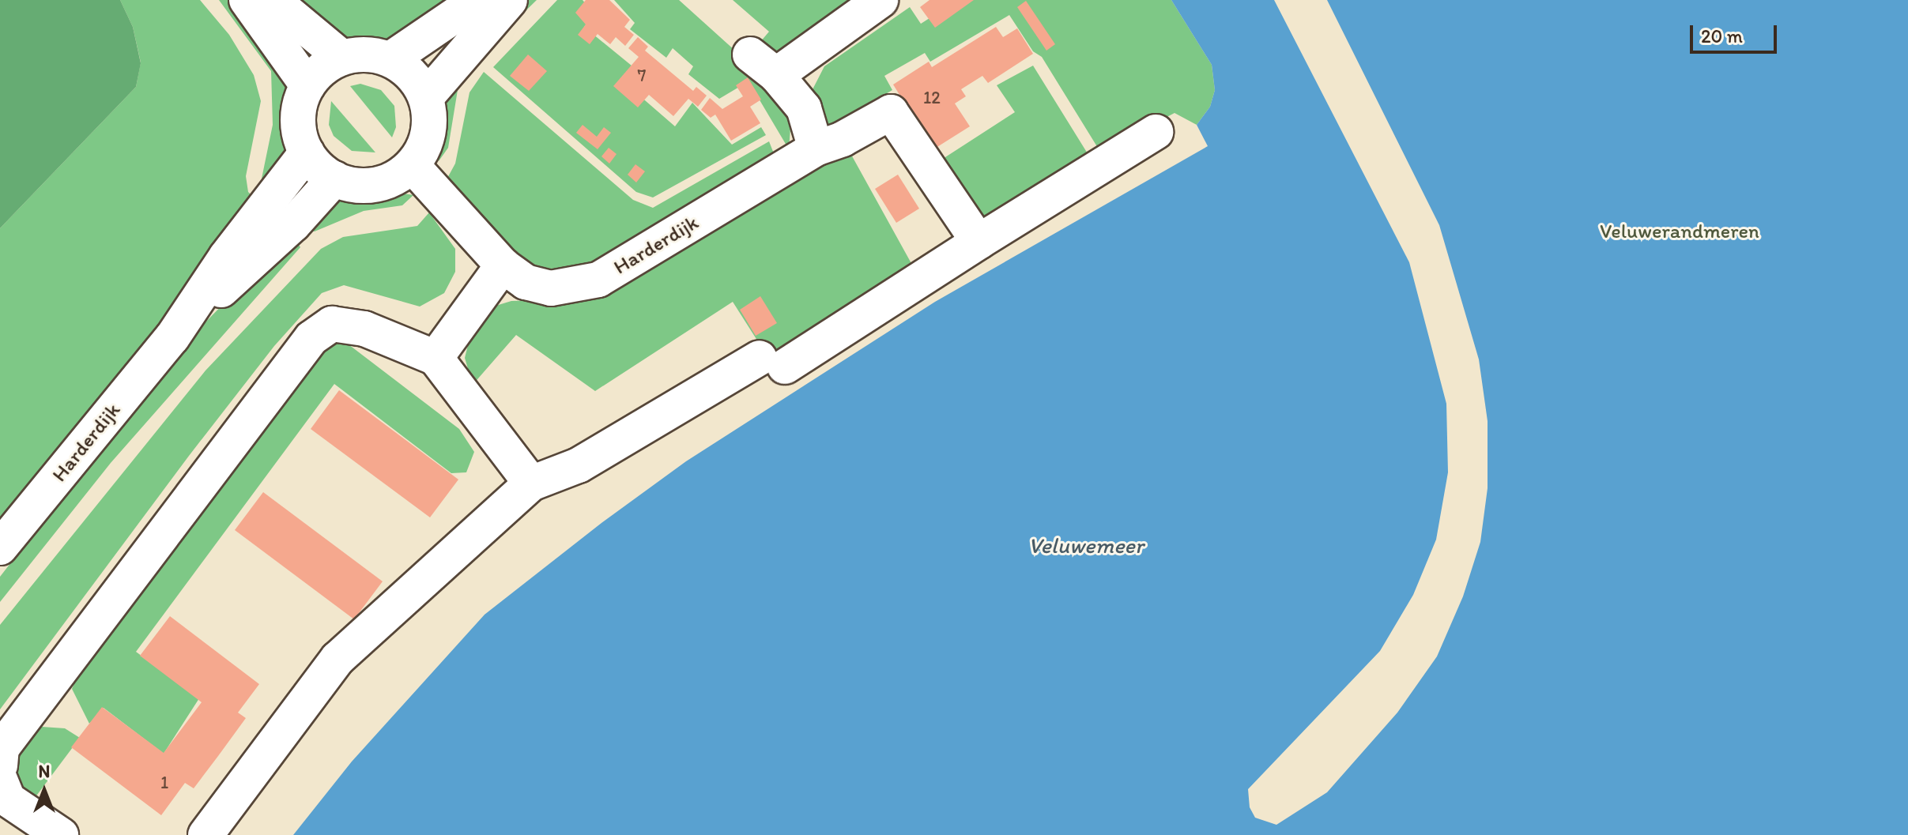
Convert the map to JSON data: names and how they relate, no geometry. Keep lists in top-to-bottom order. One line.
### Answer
{"streets":{"main road":["Harderdijk"]},"water":["Veluwemeer"],"parks":["Veluwerandmeren"],"house_numbers":["7","12","1"],"scale_bar":"20 m","north":"top"}
